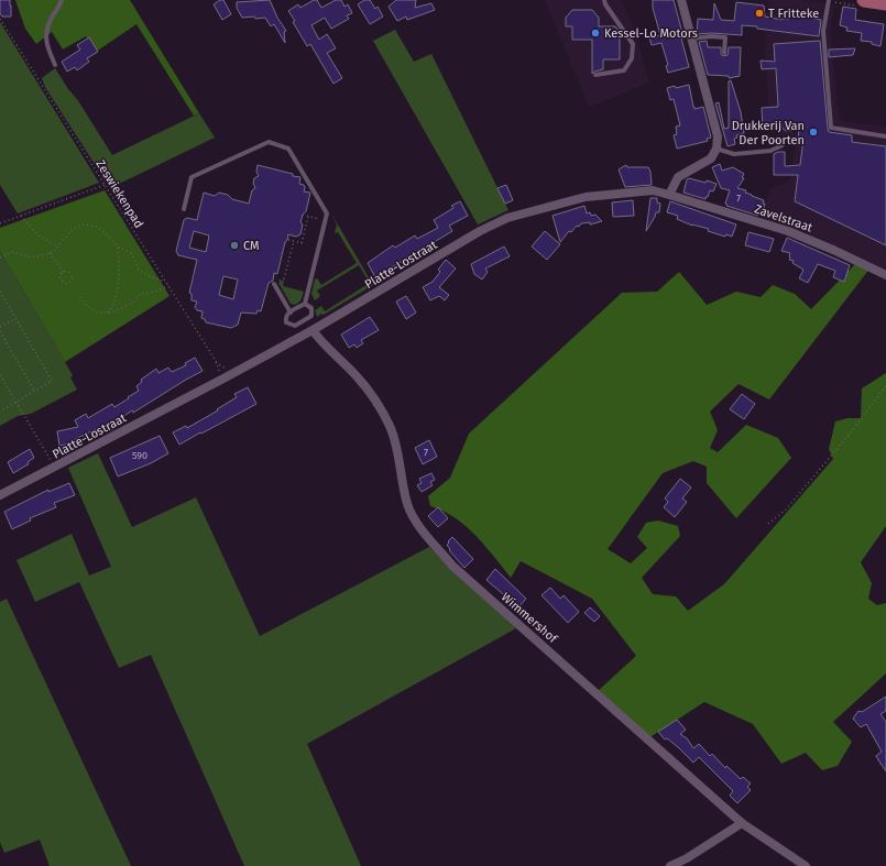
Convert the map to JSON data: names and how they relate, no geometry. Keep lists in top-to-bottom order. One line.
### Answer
{"streets":{"street":["Zavelstraat","Platte-Lostraat","Wimmershof"],"path":["Zeswiekenpad"]},"crossings":[["Zeswiekenpad","Platte-Lostraat"],["Zavelstraat","Platte-Lostraat"],["Platte-Lostraat","Wimmershof"]],"places":["T Fritteke","Kessel-Lo Motors","Drukkerij Van Der Poorten","CM"],"house_numbers":["7","7","590"]}
